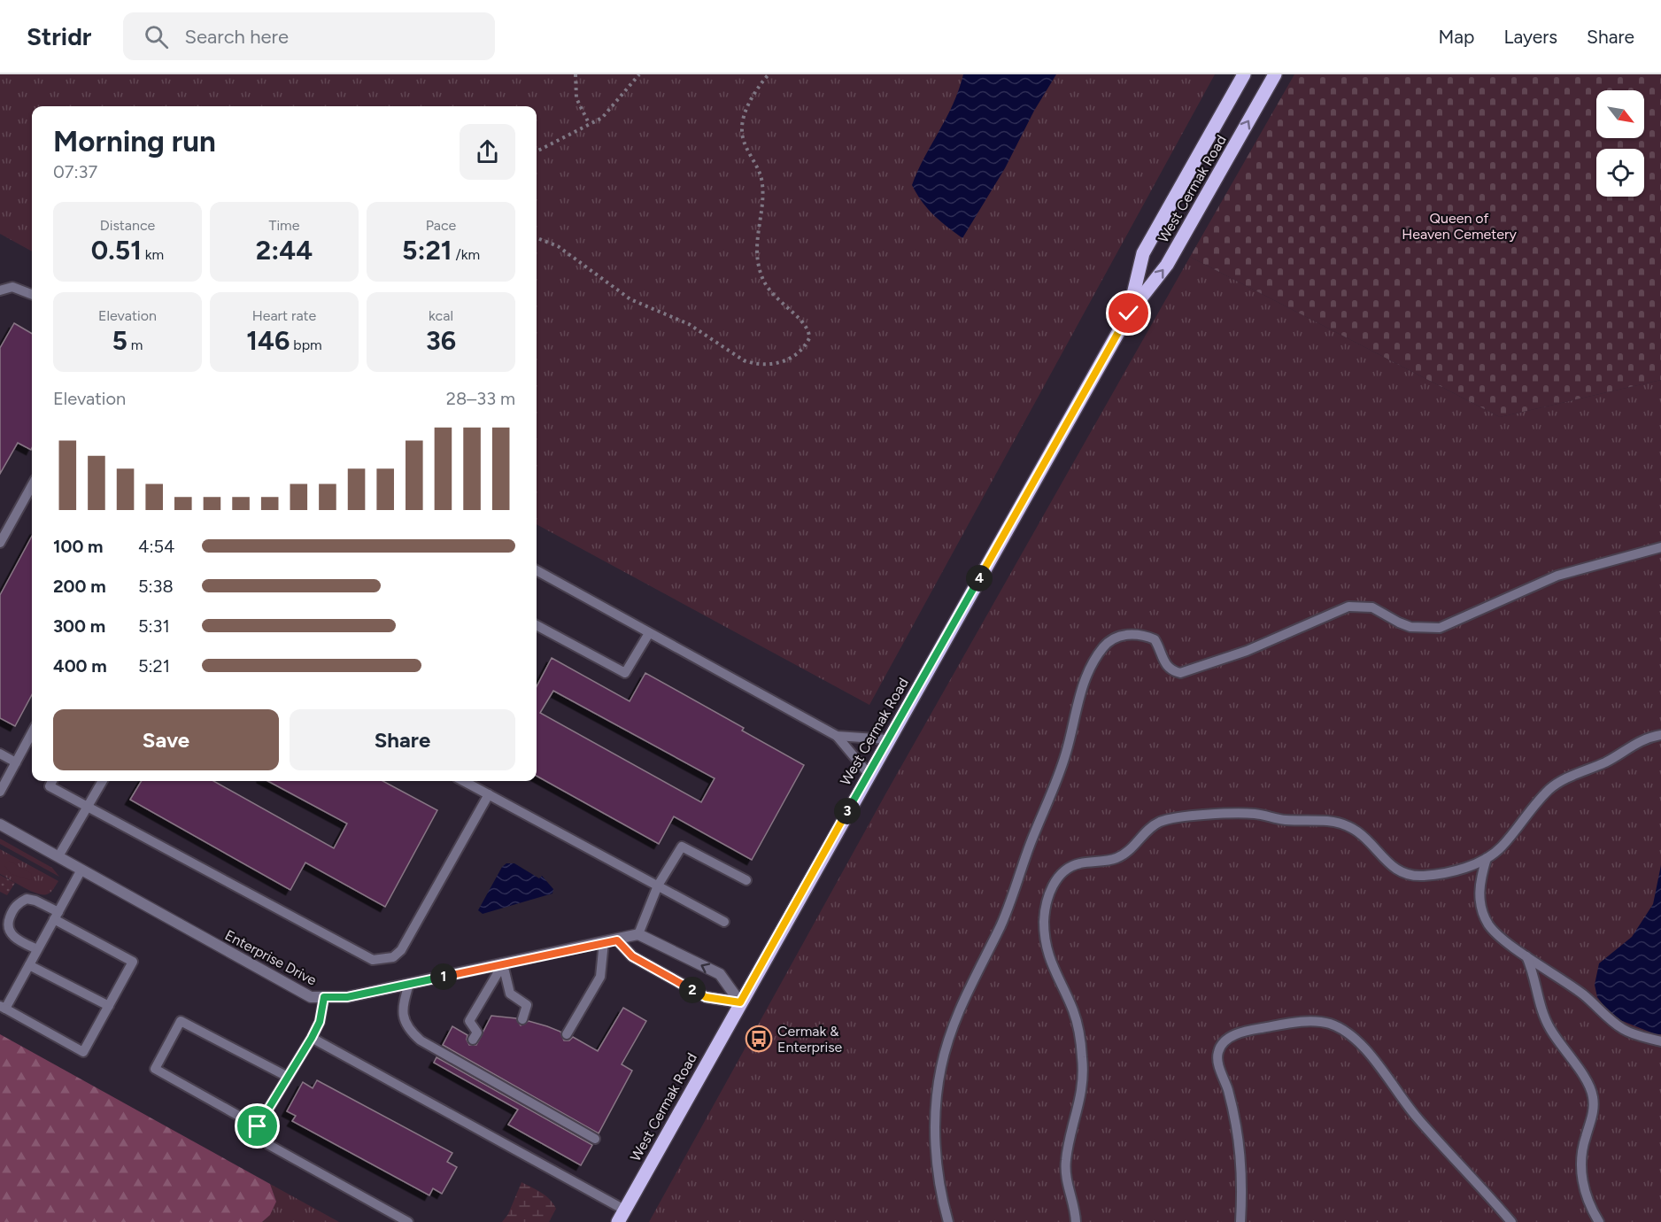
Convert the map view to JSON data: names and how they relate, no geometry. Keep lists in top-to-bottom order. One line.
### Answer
{"streets":{"main road":["West Cermak Road"],"street":["Enterprise Drive"]},"parks":["Queen of Heaven Cemetery"],"places":{"bus stop":["Cermak & Enterprise"]},"north":"bottom right","page":{"header":"Stridr","search":"Search here","nav":["Map","Layers","Share"],"heading":["Morning run","07:37"],"stats":[["Distance","0.51 km"],["Time","2:44"],["Pace","5:21 /km"],["Elevation","5 m"],["Heart rate","146 bpm"],["kcal","36"]],"chart":["Elevation","28–33 m"],"list":[{"name":"100 m","note":"4:54"},{"name":"200 m","note":"5:38"},{"name":"300 m","note":"5:31"},{"name":"400 m","note":"5:21"}],"pins":["4","3","1","2"],"buttons":["Save","Share"]}}
